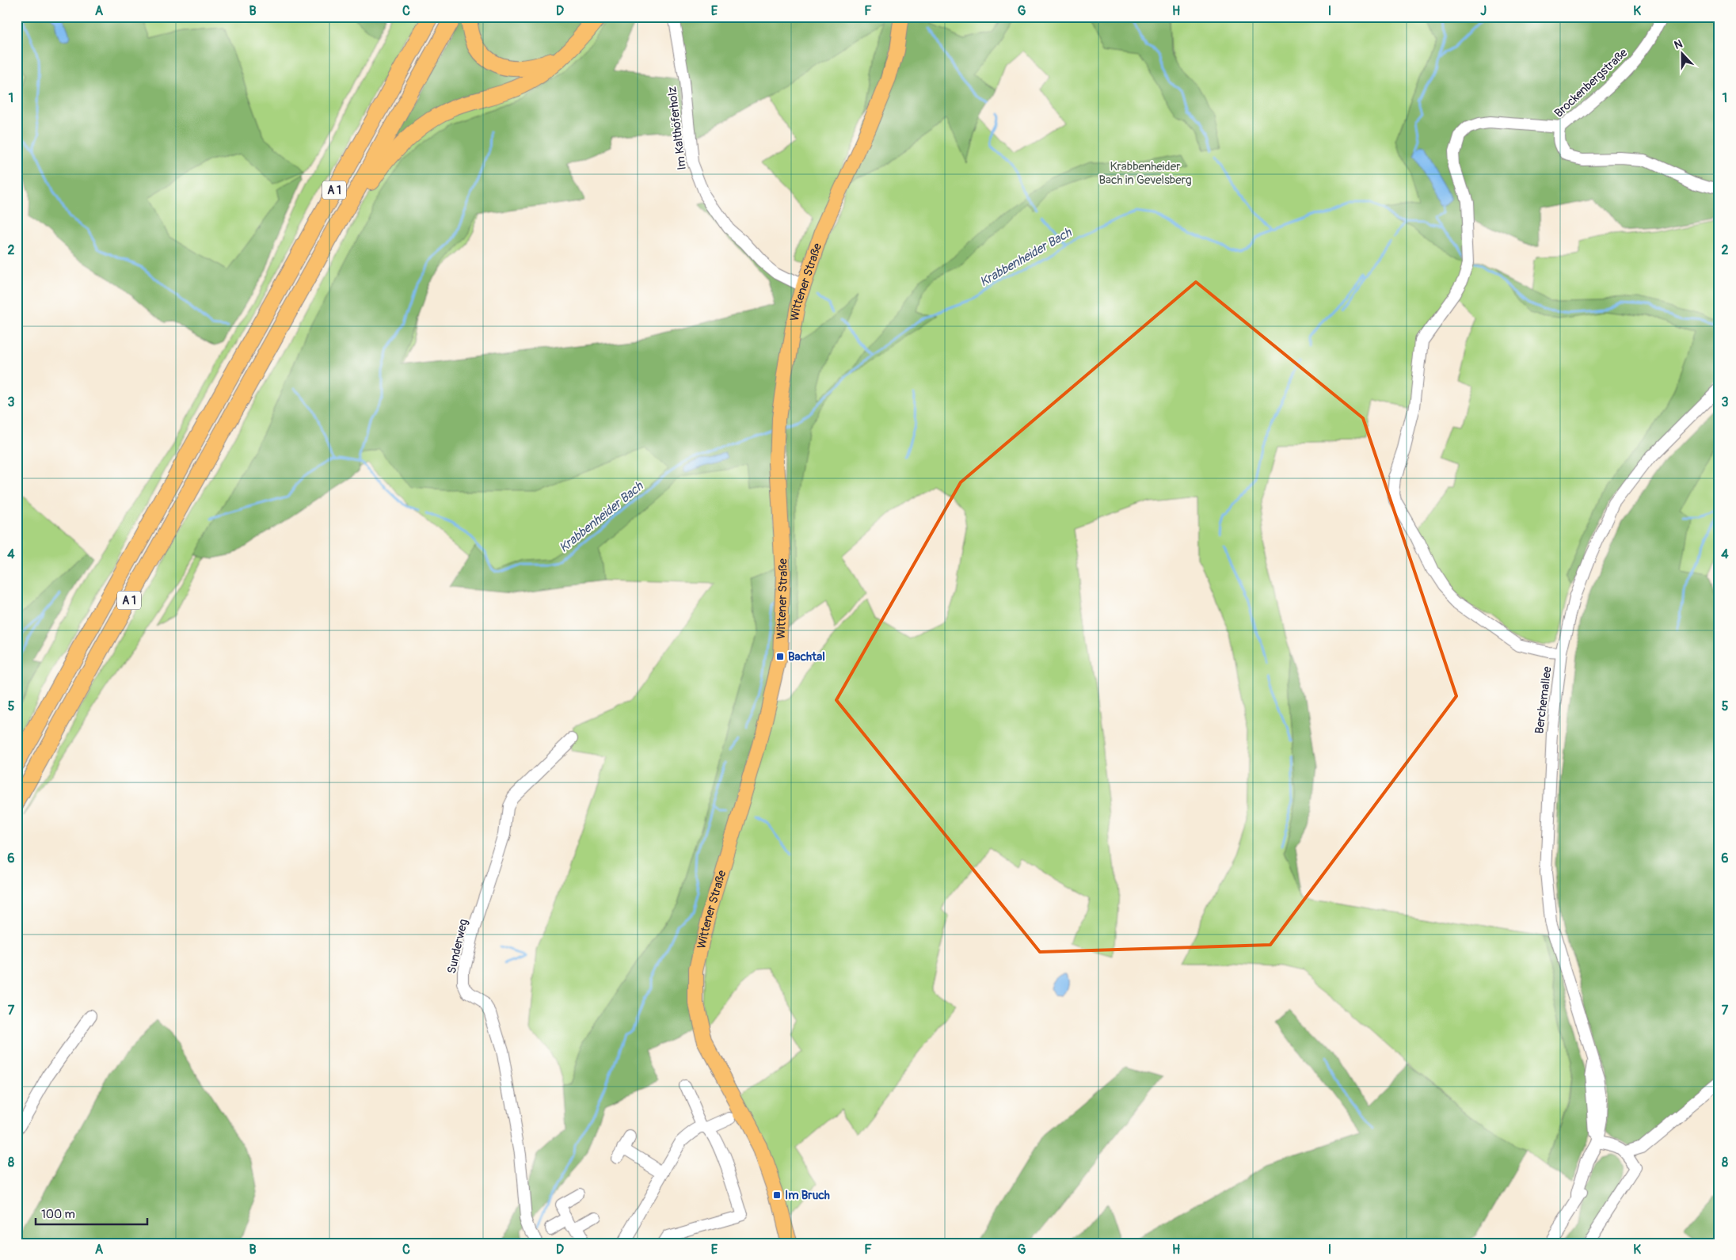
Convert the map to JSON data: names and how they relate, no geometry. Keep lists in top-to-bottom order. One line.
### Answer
{"streets":{"highway":["A 1"],"main road":["Wittener Straße"],"street":["Brockenbergstraße","Im Kalthöferholz","Berchemallee","Sunderweg"]},"crossings":[["Im Kalthöferholz","Wittener Straße"]],"water":["Krabbenheider Bach"],"parks":["Krabbenheider Bach in Gevelsberg"],"places":{"transit":["Bachtal","Im Bruch"]},"scale_bar":"100 m","north":"top","grid":{"columns":["A","B","C","D","E","F","G","H","I","J","K"],"rows":["1","2","3","4","5","6","7","8"]}}
